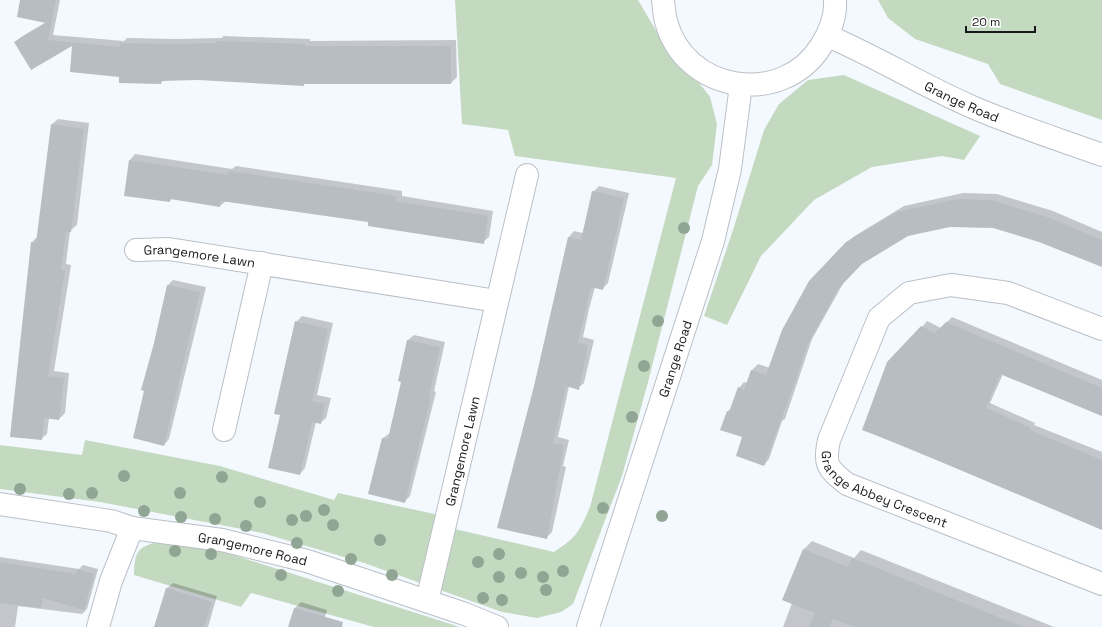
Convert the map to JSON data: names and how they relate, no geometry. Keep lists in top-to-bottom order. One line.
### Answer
{"streets":{"street":["Grange Road","Grangemore Lawn","Grange Abbey Crescent","Grangemore Road"]},"crossings":[["Grangemore Lawn","Grangemore Road"]],"scale_bar":"20 m"}
